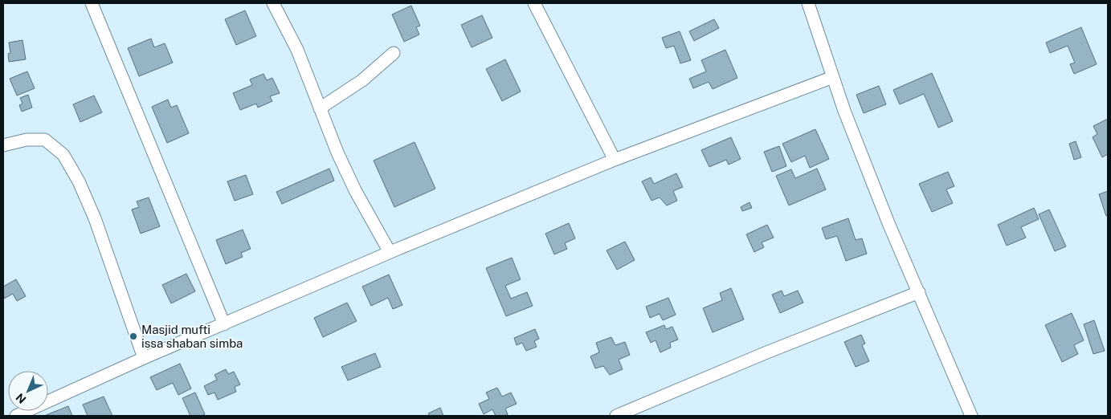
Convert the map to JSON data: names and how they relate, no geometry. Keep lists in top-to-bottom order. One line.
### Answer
{"places":["Masjid mufti issa shaban simba"],"north":"bottom left"}
